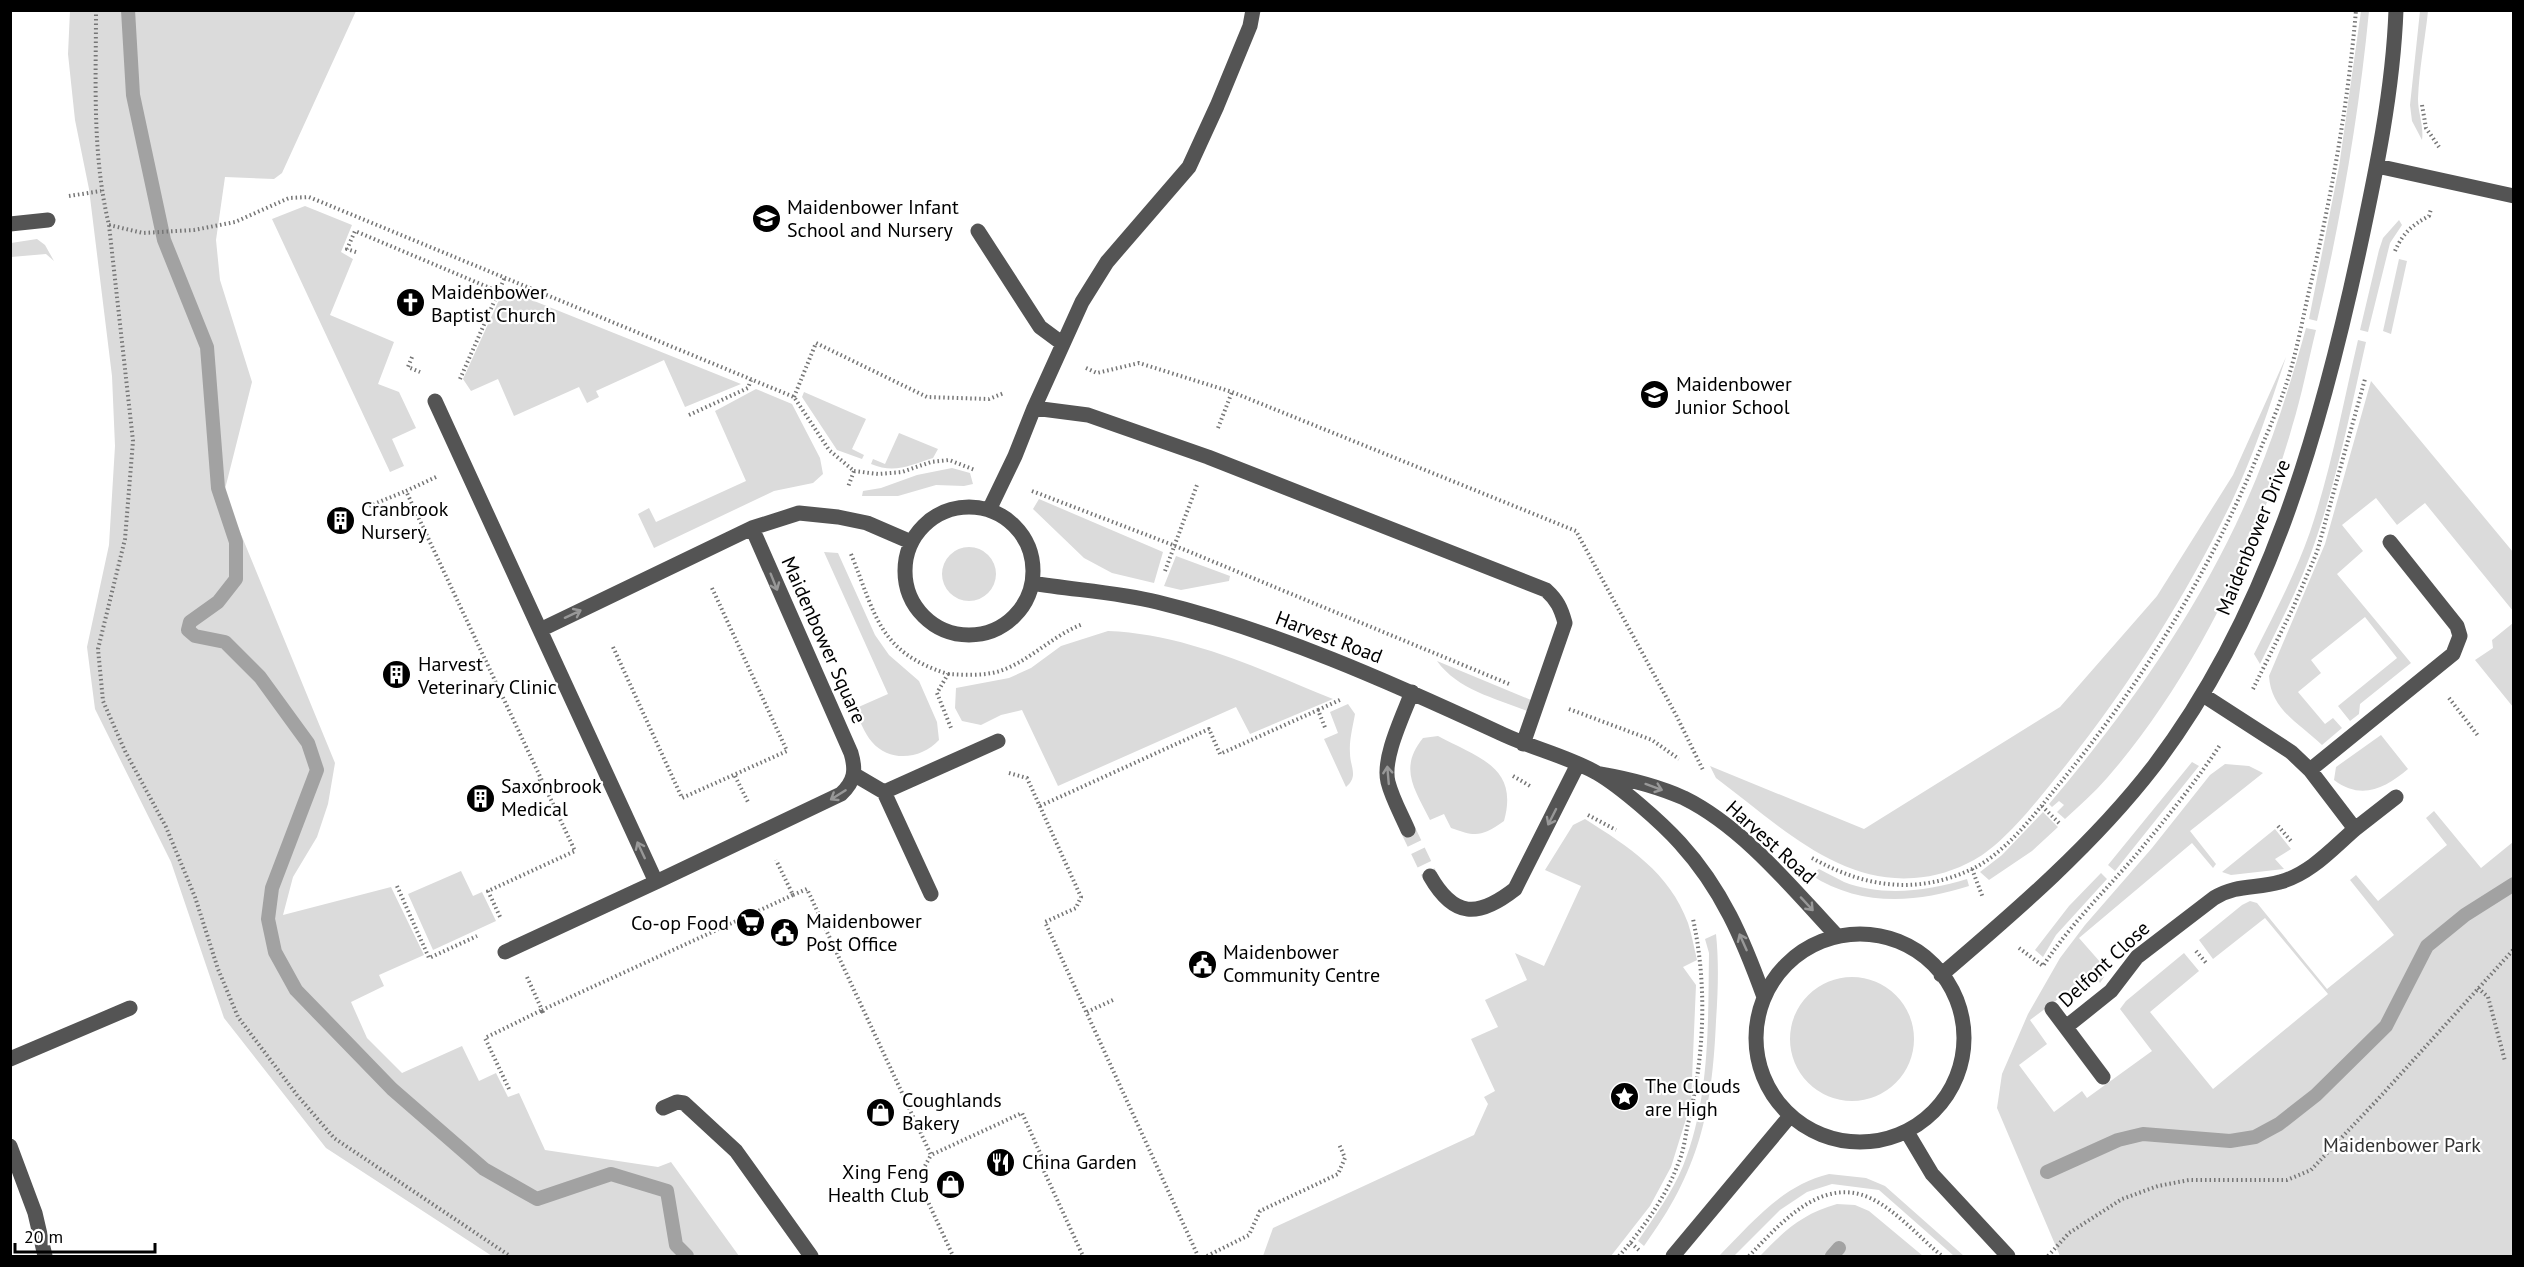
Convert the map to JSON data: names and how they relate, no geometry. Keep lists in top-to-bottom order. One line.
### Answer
{"streets":{"street":["Maidenbower Drive","Harvest Road","Maidenbower Square","Delfont Close"]},"crossings":[["Maidenbower Drive","Harvest Road"]],"one_way":["Maidenbower Square"],"parks":["Maidenbower Park"],"places":{"school or university":["Maidenbower Infant School and Nursery","Maidenbower Junior School"],"church":["Maidenbower Baptist Church"],"building":["Cranbrook Nursery","Harvest Veterinary Clinic","Saxonbrook Medical"],"supermarket":["Co-op Food"],"public building":["Maidenbower Post Office","Maidenbower Community Centre"],"place":["The Clouds are High"],"shop":["Coughlands Bakery","Xing Feng Health Club"],"restaurant":["China Garden"]},"scale_bar":"20 m"}
